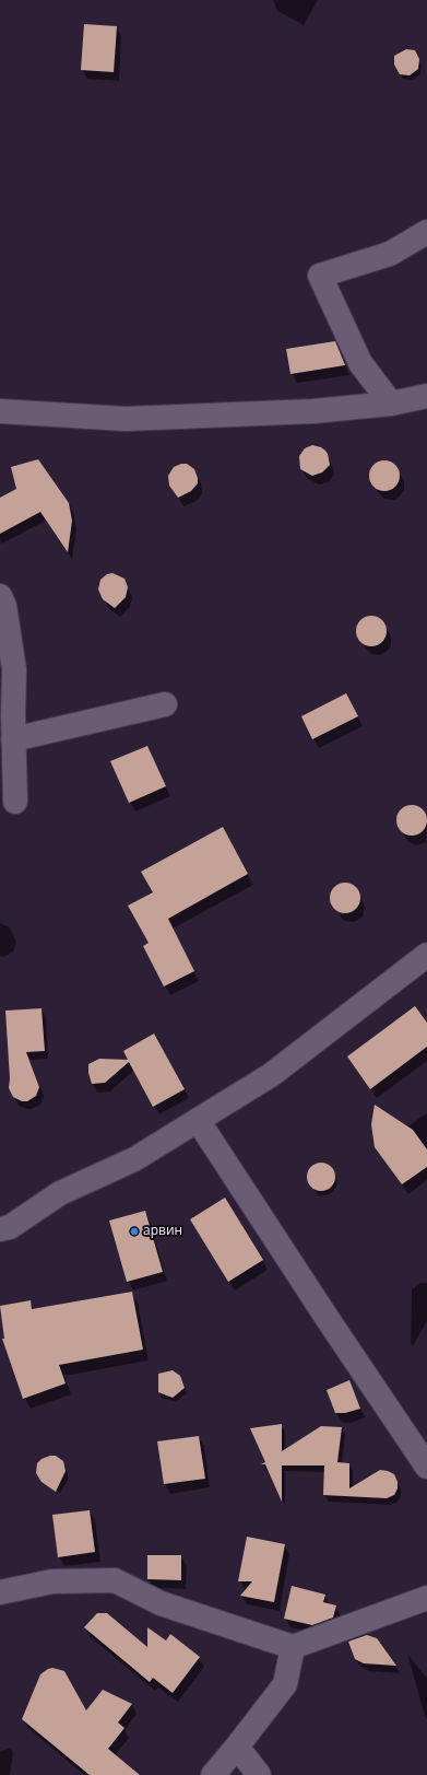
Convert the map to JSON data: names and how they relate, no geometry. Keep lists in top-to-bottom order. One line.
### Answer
{"places":["арвин"]}
